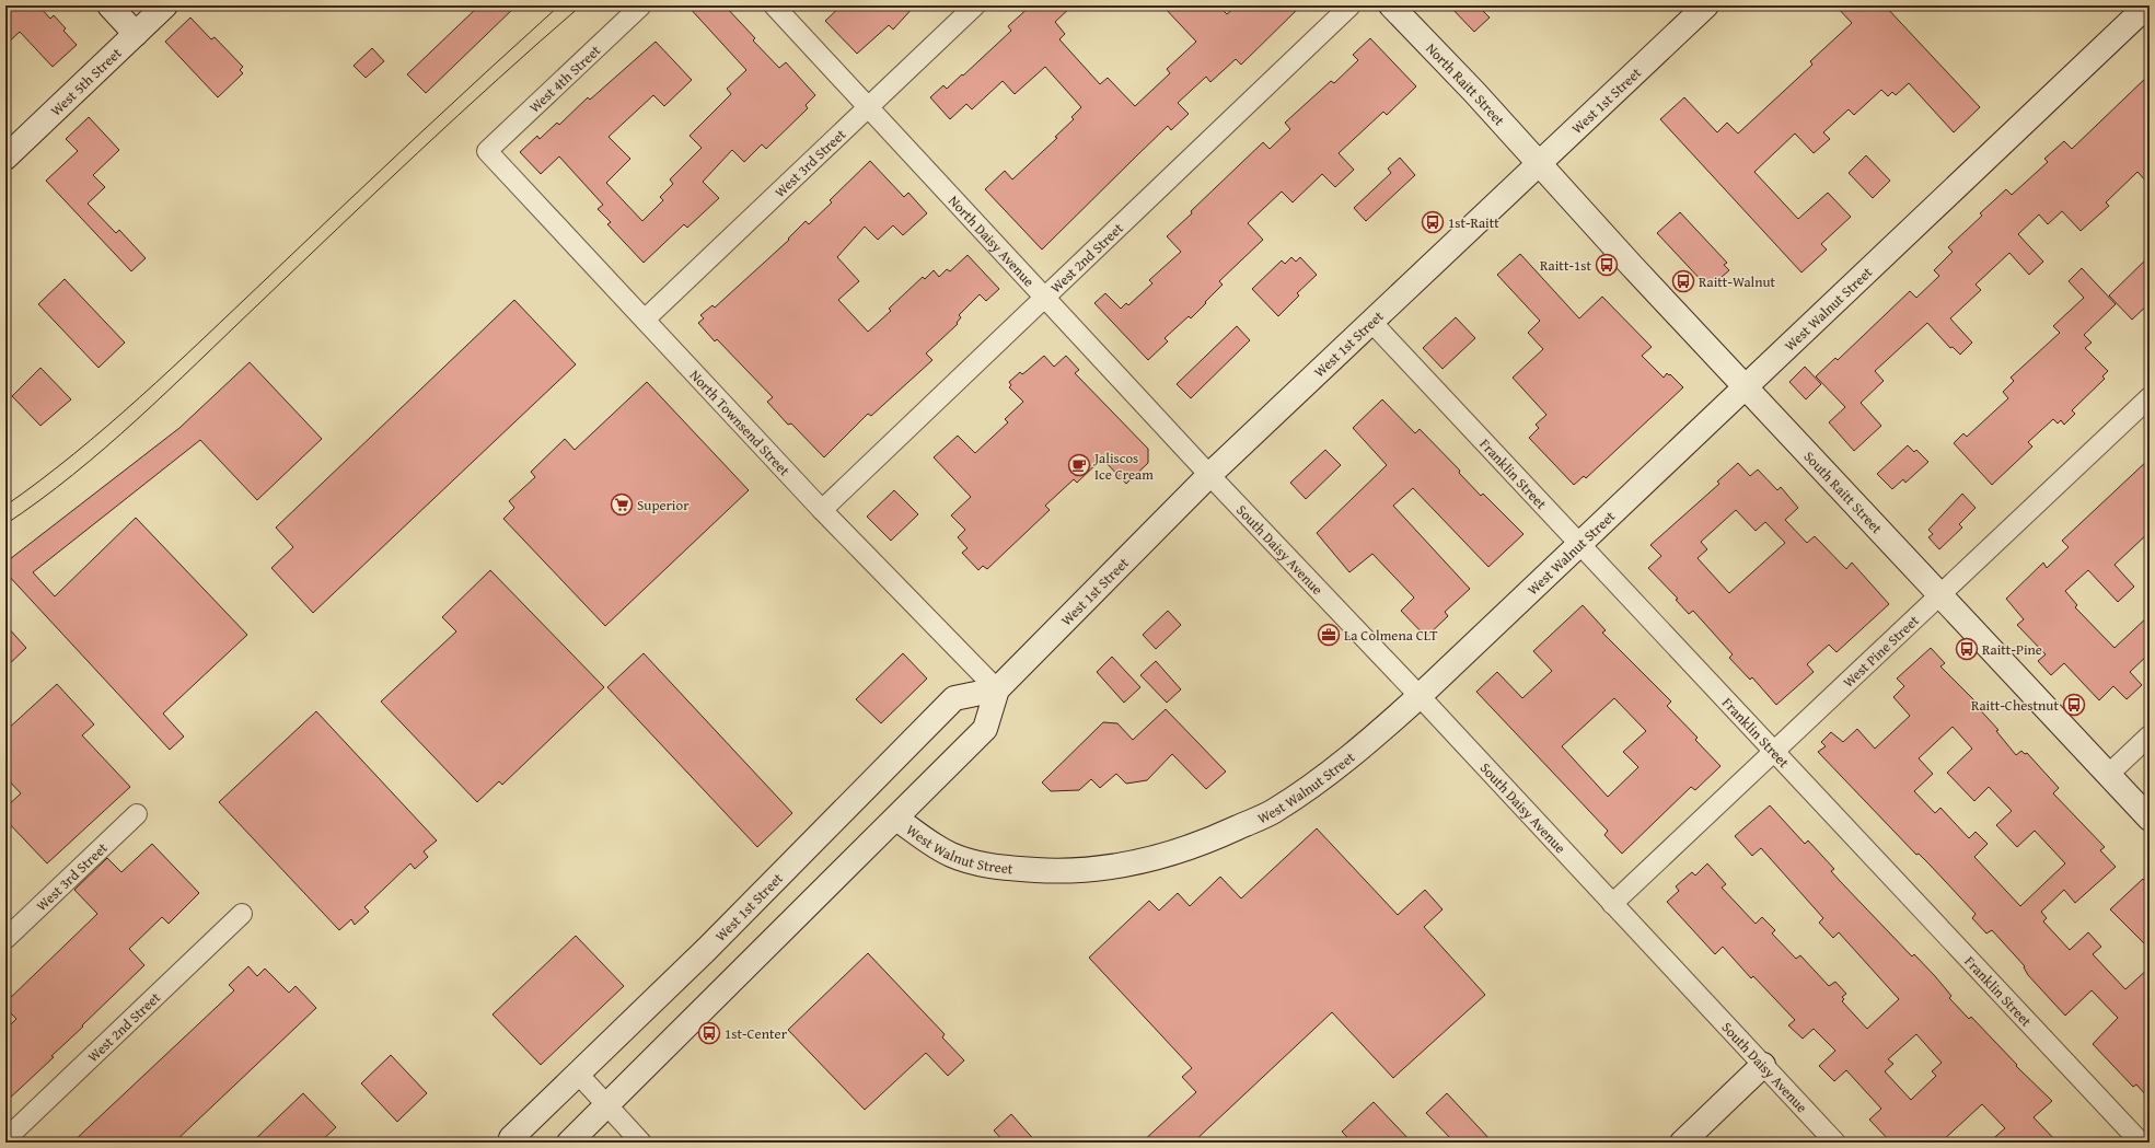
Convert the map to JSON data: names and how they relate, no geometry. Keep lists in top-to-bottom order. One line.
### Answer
{"streets":{"street":["West 4th Street","West 5th Street","North Raitt Street","West 1st Street","West 3rd Street","North Daisy Avenue","West 2nd Street","West Walnut Street","North Townsend Street","Franklin Street","South Raitt Street","South Daisy Avenue","West Pine Street"]},"crossings":[["West 4th Street","North Townsend Street"],["North Raitt Street","West 1st Street"],["North Raitt Street","South Raitt Street"],["West 1st Street","North Daisy Avenue"],["West 1st Street","West Walnut Street"],["West 1st Street","North Townsend Street"],["West 1st Street","Franklin Street"],["West 1st Street","South Raitt Street"],["West 1st Street","South Daisy Avenue"],["West 3rd Street","North Daisy Avenue"],["West 3rd Street","North Townsend Street"],["North Daisy Avenue","West 2nd Street"],["North Daisy Avenue","South Daisy Avenue"],["West 2nd Street","North Townsend Street"],["West Walnut Street","Franklin Street"],["West Walnut Street","South Raitt Street"],["West Walnut Street","South Daisy Avenue"],["Franklin Street","West Pine Street"],["South Raitt Street","West Pine Street"],["South Daisy Avenue","West Pine Street"]],"places":{"bus stop":["1st-Raitt","Raitt-1st","Raitt-Walnut","Raitt-Pine","Raitt-Chestnut","1st-Center"],"cafe":["Jaliscos Ice Cream"],"supermarket":["Superior"],"office":["La Colmena CLT"]}}
